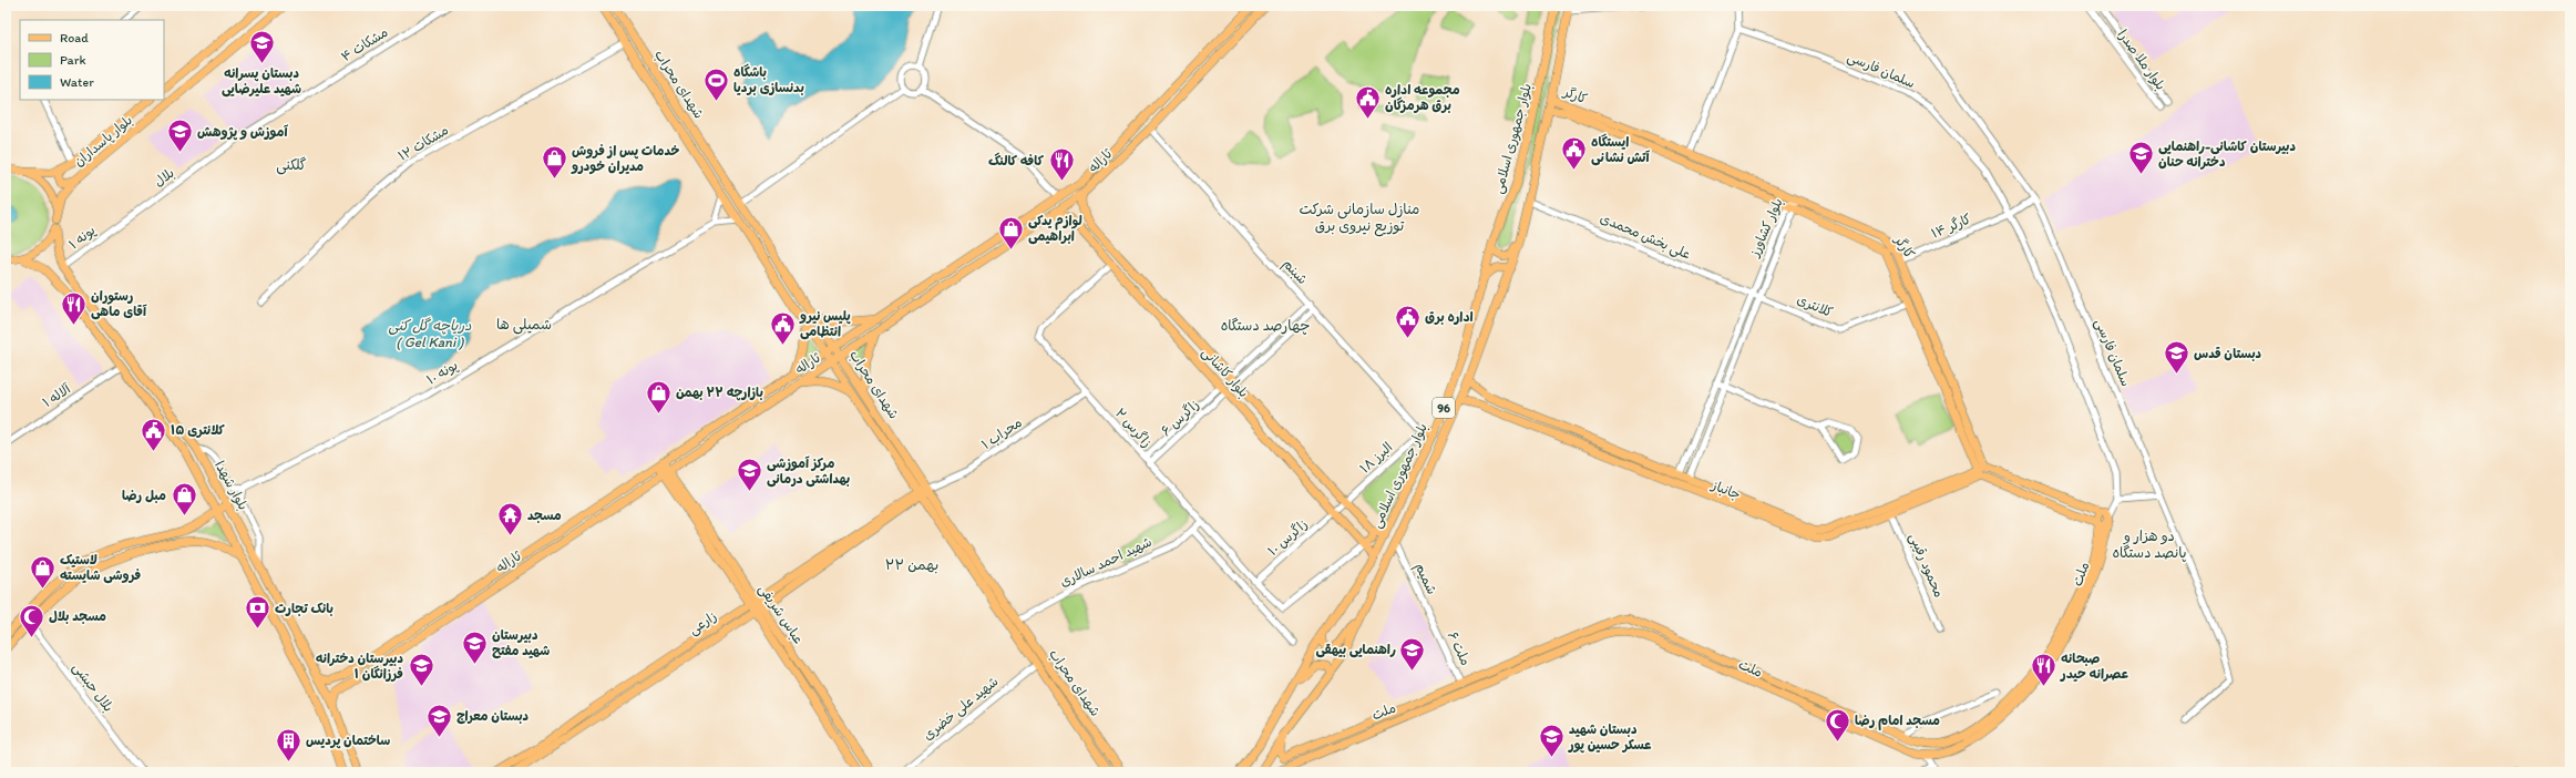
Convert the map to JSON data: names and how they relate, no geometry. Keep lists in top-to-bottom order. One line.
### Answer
{"streets":{"main road":["شهدای محراب","کارگر","بلوار جمهوری اسلامی","بلوار پاسداران","ثاراله","بلوار کاشانی","96","بلوار شهدا","جانباز","ملت","عباس شریفی","زارعی"],"street":["مشکات ۴","بلوار ملا صدرا","سلمان فارسی","مشکات ۱۲","بلال","کارگر ۱۴","بلوار کشاورز","علی بخش محمدی","پونه ۱","شبنم","کلانتری","پونه ۱۰","آلاله ۱","زاگرس ۶","زاگرس ۲","محراب ۱","البرز ۱۸","زاگرس ۱۰","شهید احمد سالاری","محمود رقیبی","شمیم","ملت ۶","بلال حبشی","شهید علی خضری"]},"crossings":[["مشکات ۴","بلال"],["سلمان فارسی","کارگر ۱۴"],["سلمان فارسی","ملت"],["شهدای محراب","مشکات ۱۲"],["شهدای محراب","ثاراله"],["شهدای محراب","محراب ۱"],["شهدای محراب","شهید احمد سالاری"],["شهدای محراب","زارعی"],["شهدای محراب","شهید علی خضری"],["کارگر","بلوار جمهوری اسلامی"],["کارگر","کارگر ۱۴"],["کارگر","بلوار کشاورز"],["کارگر","کلانتری"],["کارگر","جانباز"],["بلوار جمهوری اسلامی","علی بخش محمدی"],["بلوار جمهوری اسلامی","بلوار کاشانی"],["بلوار جمهوری اسلامی","جانباز"],["بلوار جمهوری اسلامی","شمیم"],["بلوار پاسداران","بلوار شهدا"],["ثاراله","شبنم"],["ثاراله","عباس شریفی"],["بلال","پونه ۱"],["بلوار کشاورز","علی بخش محمدی"],["بلوار کشاورز","کلانتری"],["بلوار کشاورز","جانباز"],["علی بخش محمدی","کلانتری"],["پونه ۱","بلوار شهدا"],["شبنم","البرز ۱۸"],["بلوار کاشانی","زاگرس ۶"],["بلوار کاشانی","زاگرس ۲"],["بلوار کاشانی","البرز ۱۸"],["بلوار کاشانی","زاگرس ۱۰"],["آلاله ۱","بلوار شهدا"],["زاگرس ۶","زاگرس ۲"],["زاگرس ۲","محراب ۱"],["زاگرس ۲","زاگرس ۱۰"],["زاگرس ۲","شهید احمد سالاری"],["محراب ۱","زارعی"],["البرز ۱۸","زاگرس ۱۰"],["جانباز","محمود رقیبی"],["ملت","ملت ۶"],["شمیم","ملت ۶"],["عباس شریفی","زارعی"]],"districts":["گلکنی","منازل سازمانی شرکت توزیع نیروی برق","شمیلی ها","چهارصد دستگاه","دو هزار و پانصد دستگاه","۲۲ بهمن"],"water":["دریاچه گل کنی ( Gel Kani )"],"places":{"school or university":["دبستان پسرانه شهید علیرضایی","آموزش و پژوهش","دبیرستان کاشانی-راهنمایی دخترانه حنان","دبستان قدس","مرکز آموزشی بهداشتی درمانی","دبیرستان شهید مفتح","راهنمایی بیهقی","دبیرستان دخترانه فرزانگان ۱","دبستان معراج","دبستان شهید عسکر حسین پور"],"sports":["باشگاه بدنسازی بردیا"],"public building":["مجموعه اداره برق هرمزگان","ایستگاه آتش نشانی","اداره برق","پلیس نیرو انتظامی","کلانتری ۱۵"],"shop":["خدمات پس از فروش مدیران خودرو","لوازم یدکی ابراهیمی","بازارچه ۲۲ بهمن","مبل رضا","لاستیک فروشی شایسته"],"restaurant":["کافه کالنگ","رستوران آقای ماهی","صبحانه عصرانه حیدر"],"temple":["مسجد"],"bank":["بانک تجارت"],"mosque":["مسجد بلال","مسجد امام رضا"],"building":["ساختمان پردیس"]},"legend":["Road","Park","Water"]}
